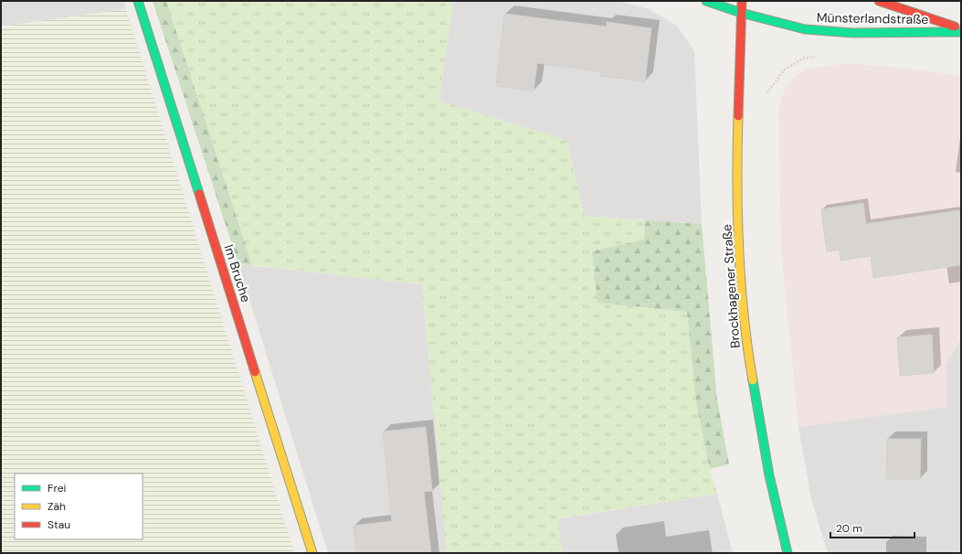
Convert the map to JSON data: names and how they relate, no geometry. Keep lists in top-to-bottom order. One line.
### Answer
{"streets":{"main road":["Münsterlandstraße","Im Bruche","Brockhagener Straße"]},"crossings":[["Münsterlandstraße","Brockhagener Straße"]],"legend":["Frei","Zäh","Stau"],"scale_bar":"20 m"}
